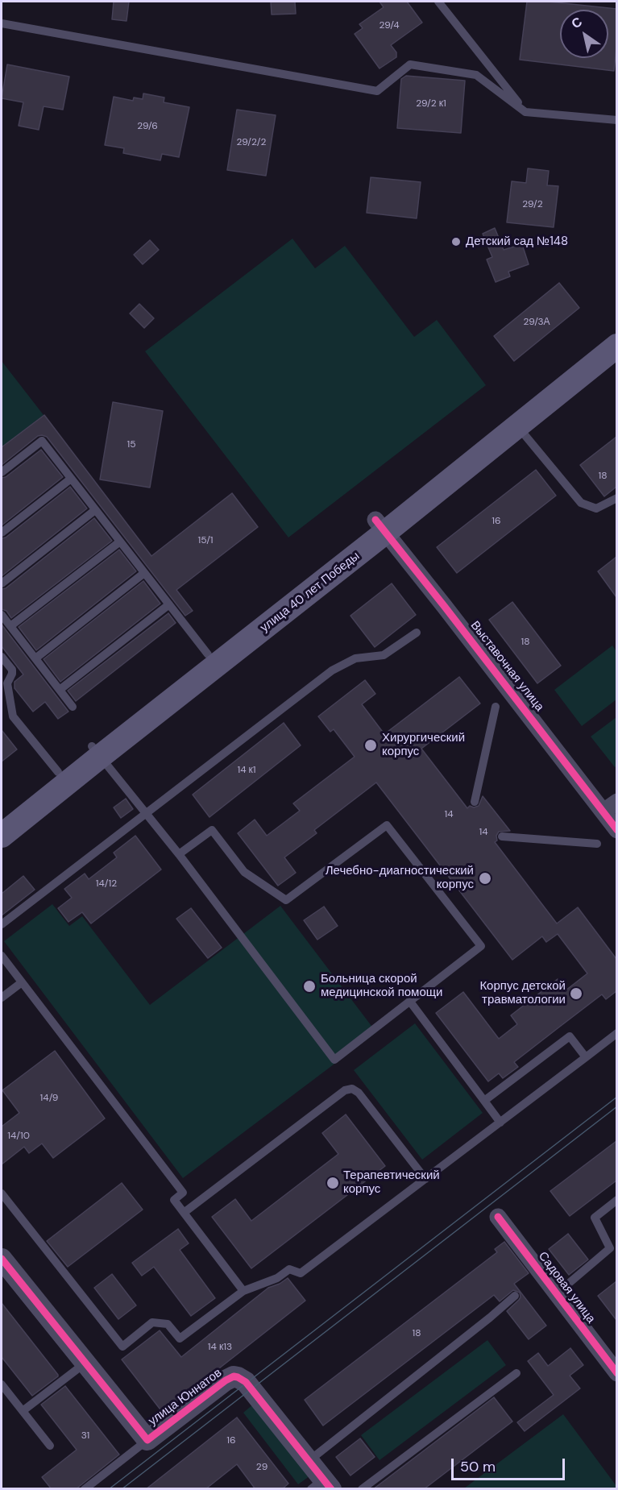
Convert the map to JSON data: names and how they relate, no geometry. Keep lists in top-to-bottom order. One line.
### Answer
{"streets":{"main road":["улица 40 лет Победы"],"street":["Выставочная улица","Садовая улица","улица Юннатов"]},"crossings":[["улица 40 лет Победы","Выставочная улица"]],"places":["Детский сад №148","Хирургический корпус","Лечебно-диагностический корпус","Больница скорой медицинской помощи","Корпус детской травматологии","Терапевтический корпус"],"house_numbers":["29/4","29/2 к1","29/6","29/2/2","29/2","29/3А","15","18","16","15/1","18","14 к1","14","14","14/12","14/9","14/10","18","14 к13","31","16","29"],"scale_bar":"50 m","north":"top left"}
